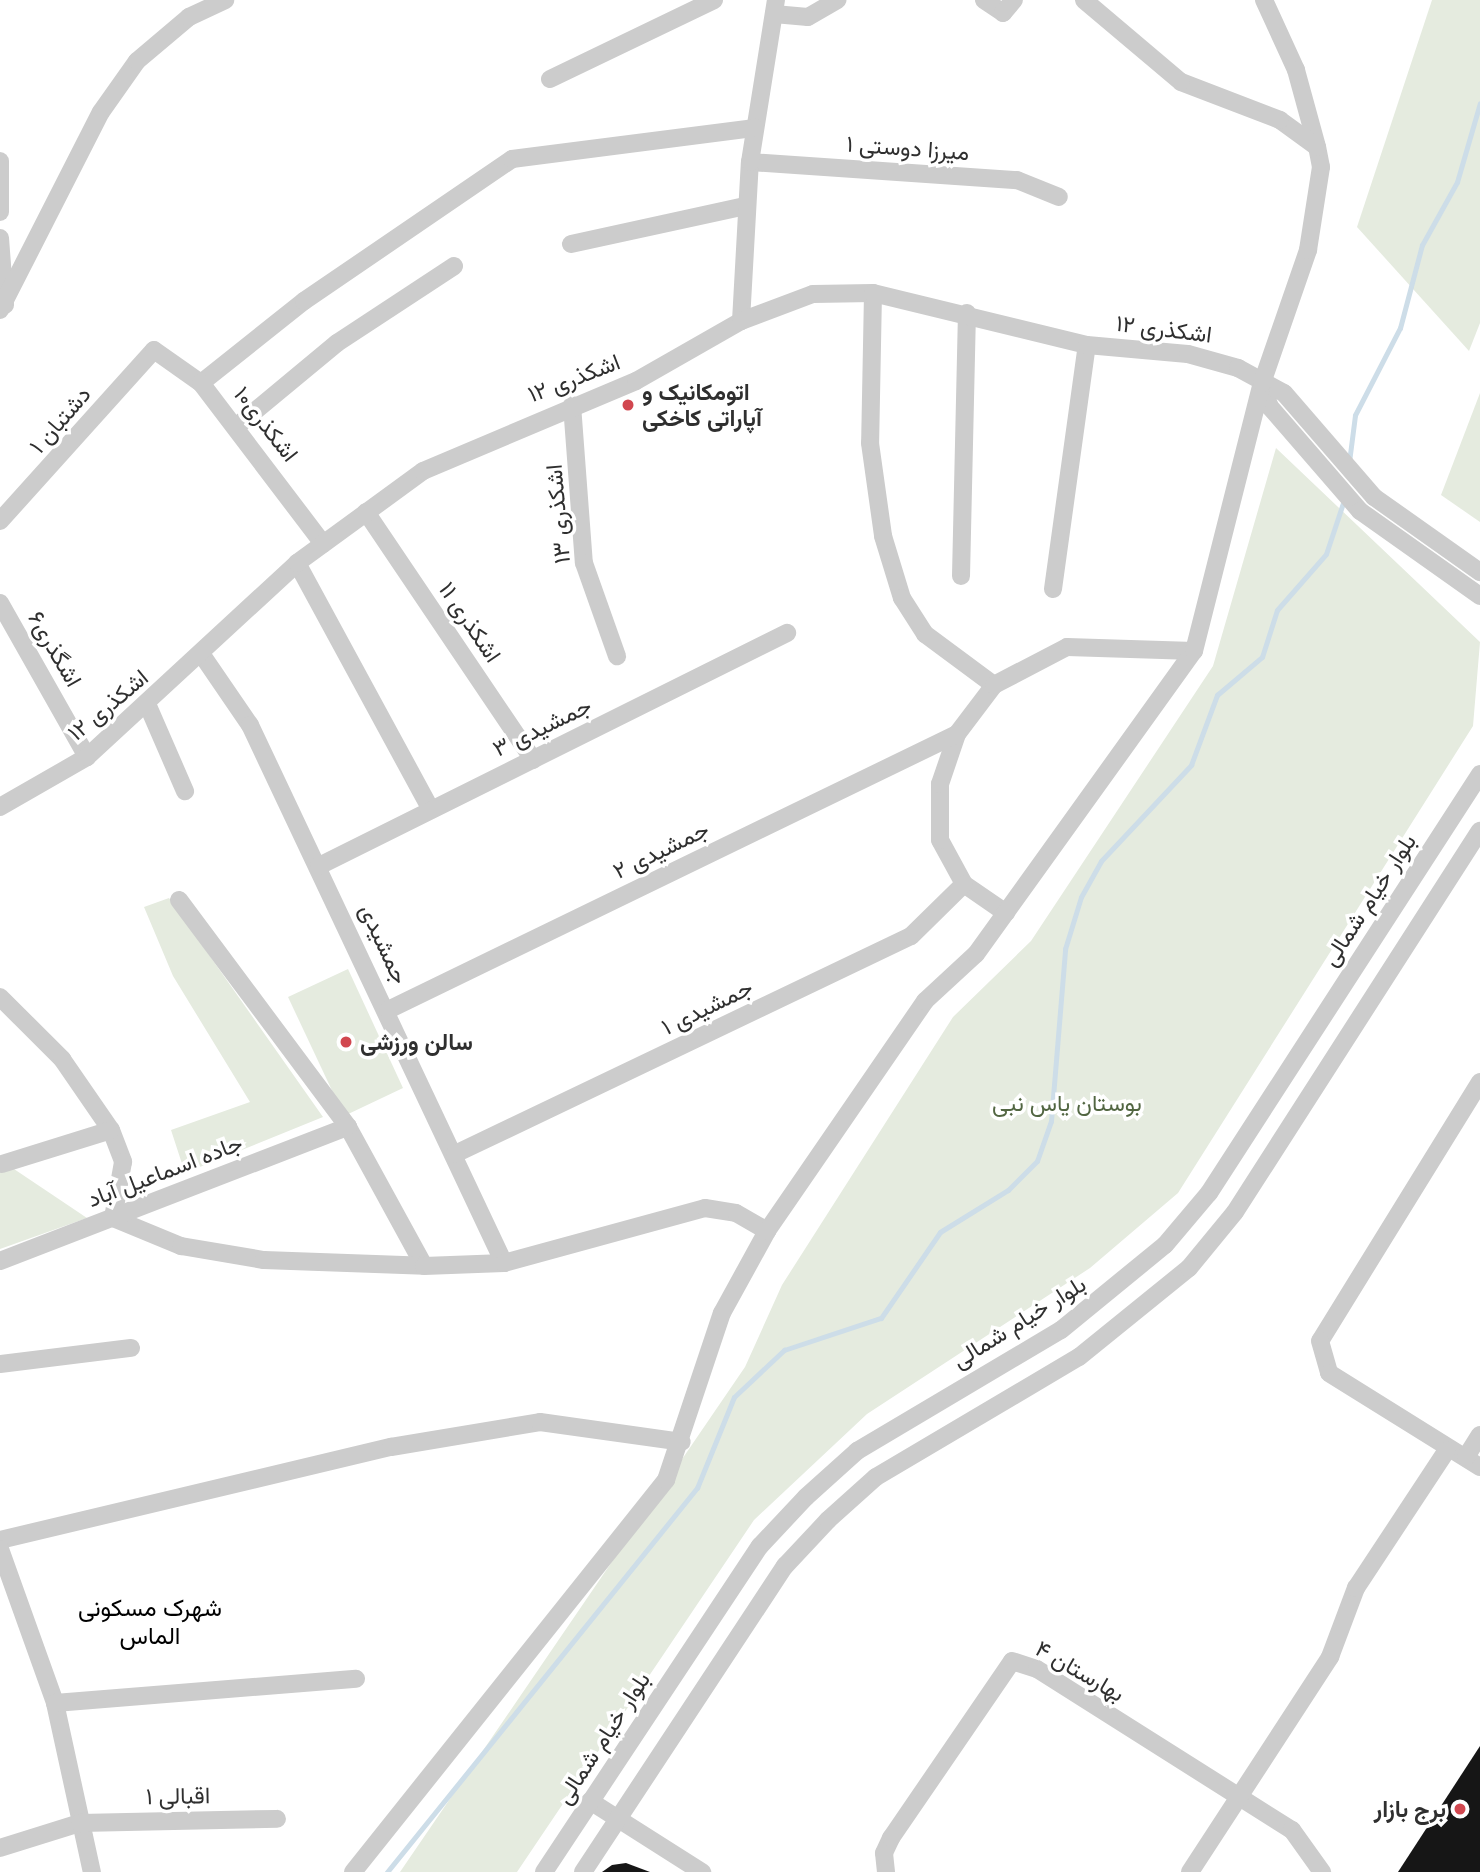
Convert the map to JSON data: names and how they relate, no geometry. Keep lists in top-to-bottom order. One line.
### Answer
{"streets":{"street":["میرزا دوستی ۱","اشکذری ۱۲","دشتبان ۱","اشکذری۱۰","اشکذری ۱۳","اشکذری ۱۱","اشگذری۶","جمشیدی ۳","جمشیدی ۲","بلوار خیام شمالی","جمشیدی","جمشیدی ۱","جاده اسماعیل آباد","بهارستان ۴","اقبالی ۱"]},"crossings":[["اشکذری ۱۲","اشکذری۱۰"],["اشکذری ۱۲","اشکذری ۱۳"],["اشکذری ۱۲","اشکذری ۱۱"],["اشکذری ۱۲","اشگذری۶"],["اشکذری ۱۲","جمشیدی"],["دشتبان ۱","اشکذری۱۰"],["اشکذری ۱۱","جمشیدی ۳"],["جمشیدی ۳","جمشیدی"],["جمشیدی ۲","جمشیدی"],["جمشیدی","جمشیدی ۱"]],"districts":["شهرک مسکونی الماس"],"parks":["بوستان یاس نبی"],"places":["اتومکانیک و آپاراتی کاخکی","سالن ورزشی","برج بازار"]}
